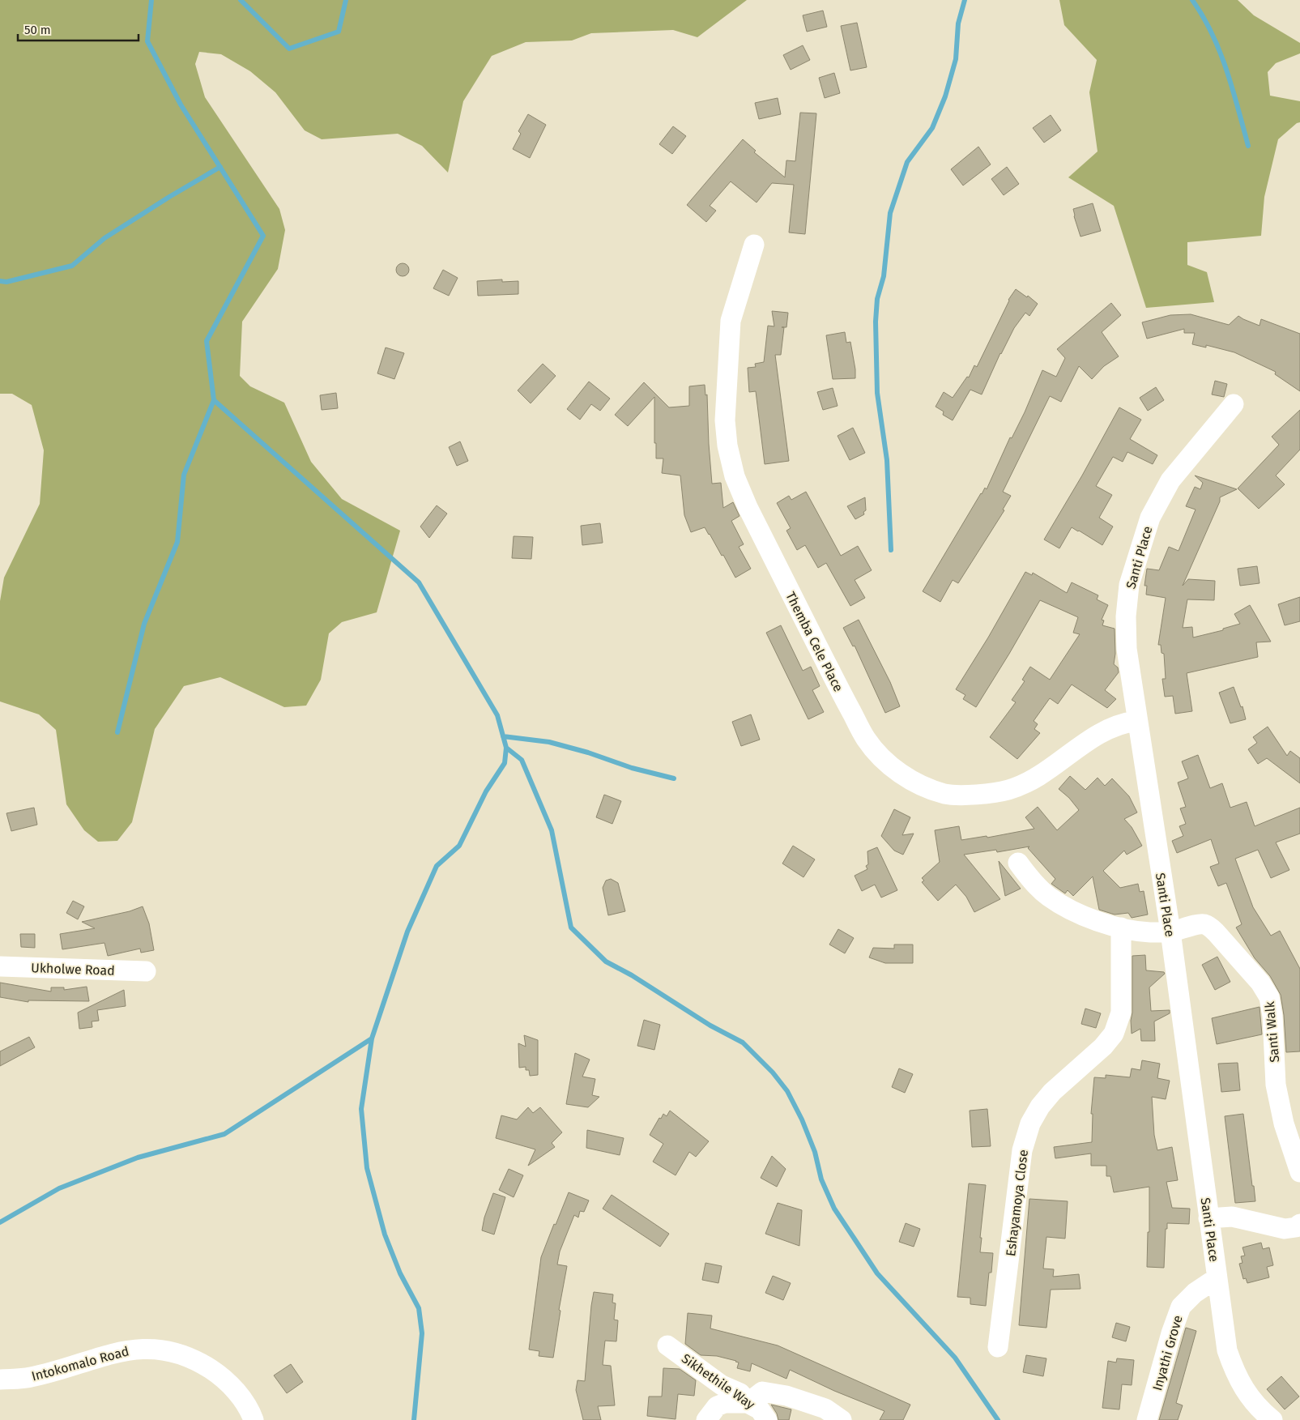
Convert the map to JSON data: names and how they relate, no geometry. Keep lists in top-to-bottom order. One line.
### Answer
{"streets":{"street":["Santi Place","Themba Cele Place","Ukholwe Road","Santi Walk","Eshayamoya Close","Inyathi Grove","Intokomalo Road","Sikhethile Way"]},"crossings":[["Santi Place","Themba Cele Place"],["Santi Place","Santi Walk"],["Santi Place","Inyathi Grove"],["Santi Walk","Eshayamoya Close"]],"scale_bar":"50 m"}
